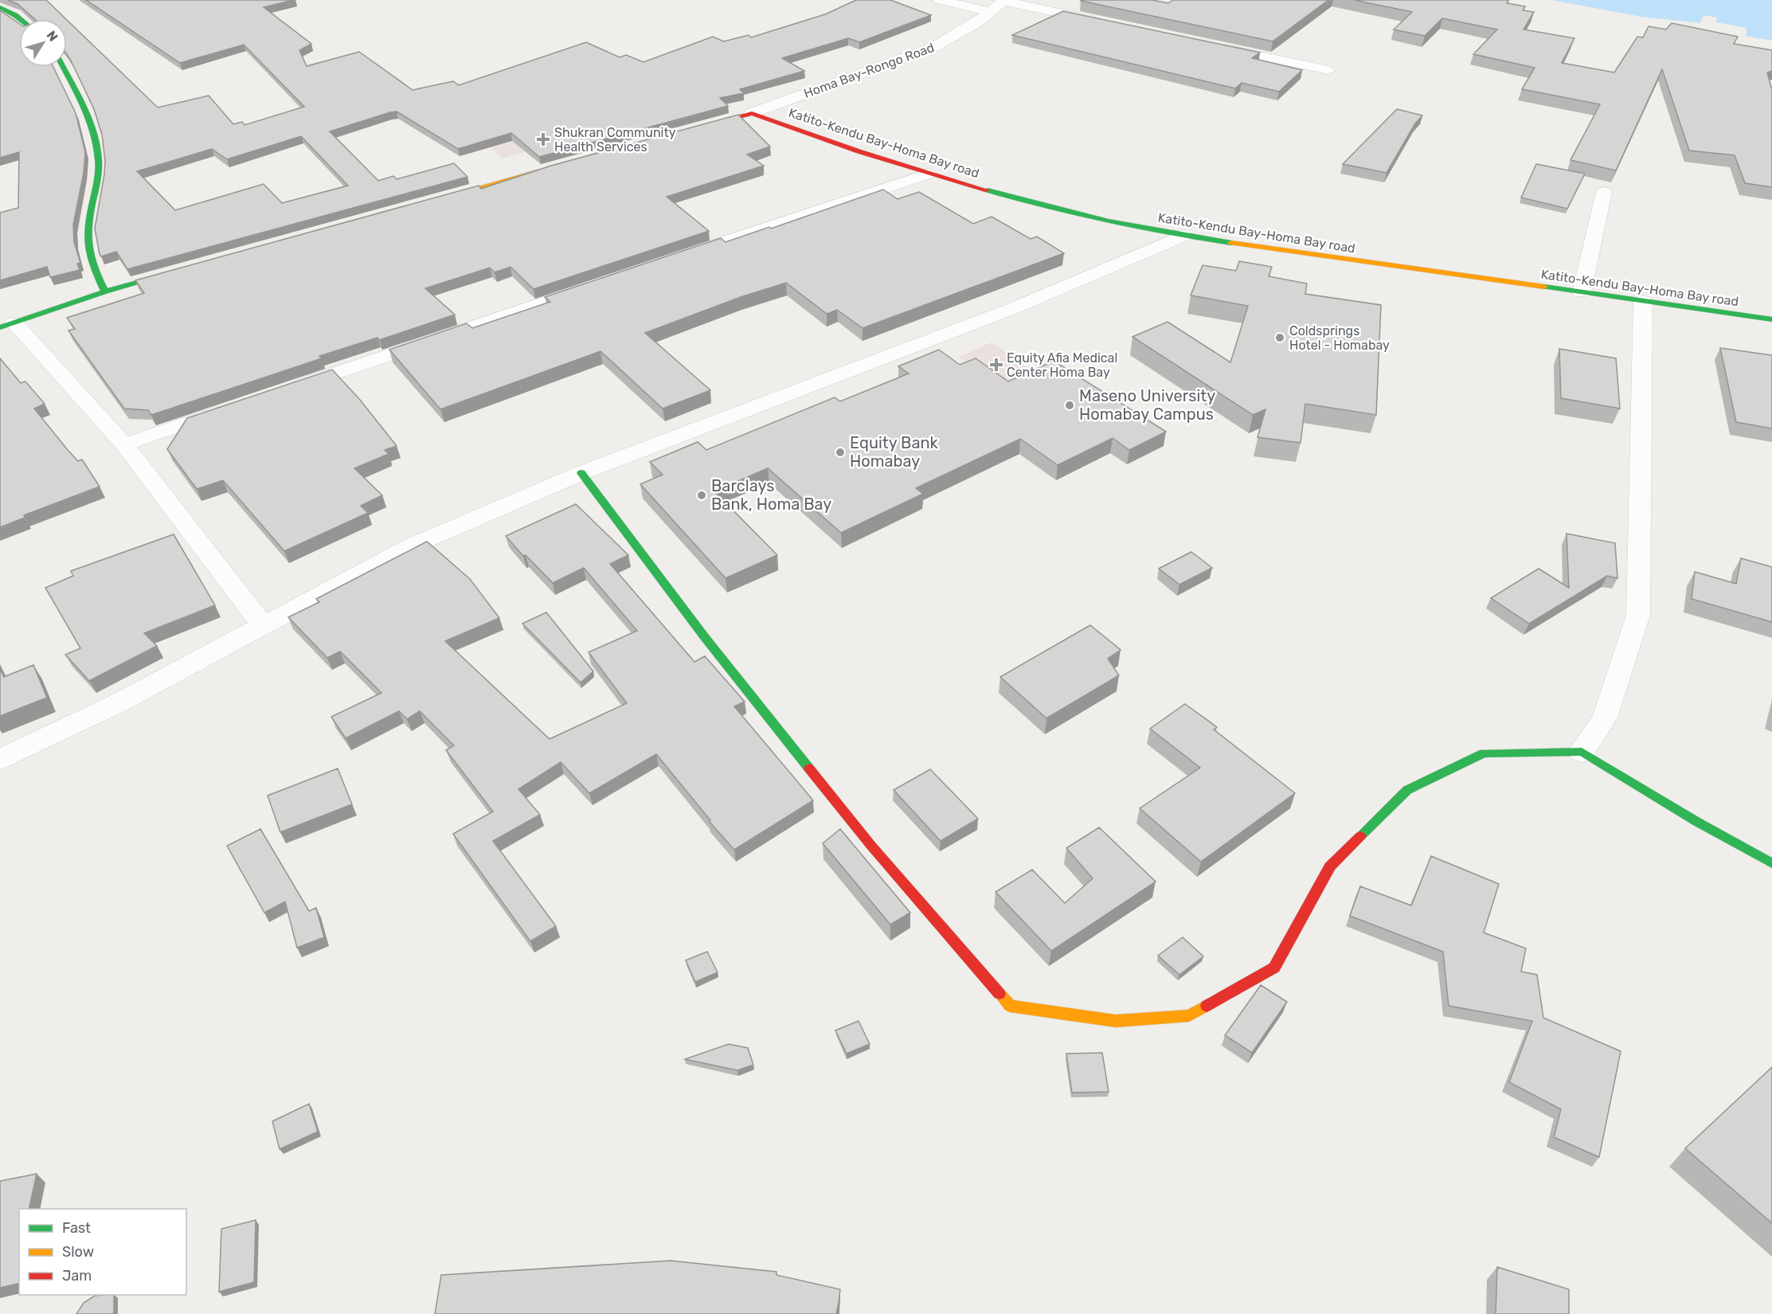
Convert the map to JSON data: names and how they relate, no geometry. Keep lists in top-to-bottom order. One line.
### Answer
{"streets":{"main road":["Katito-Kendu Bay-Homa Bay road"],"street":["Homa Bay-Rongo Road"]},"crossings":[["Homa Bay-Rongo Road","Katito-Kendu Bay-Homa Bay road"]],"places":{"health":["Shukran Community Health Services","Equity Afia Medical Center Homa Bay"],"other":["Coldsprings Hotel - Homabay","Maseno University Homabay Campus","Equity Bank Homabay","Barclays Bank, Homa Bay"]},"legend":["Fast","Slow","Jam"],"north":"top right"}
